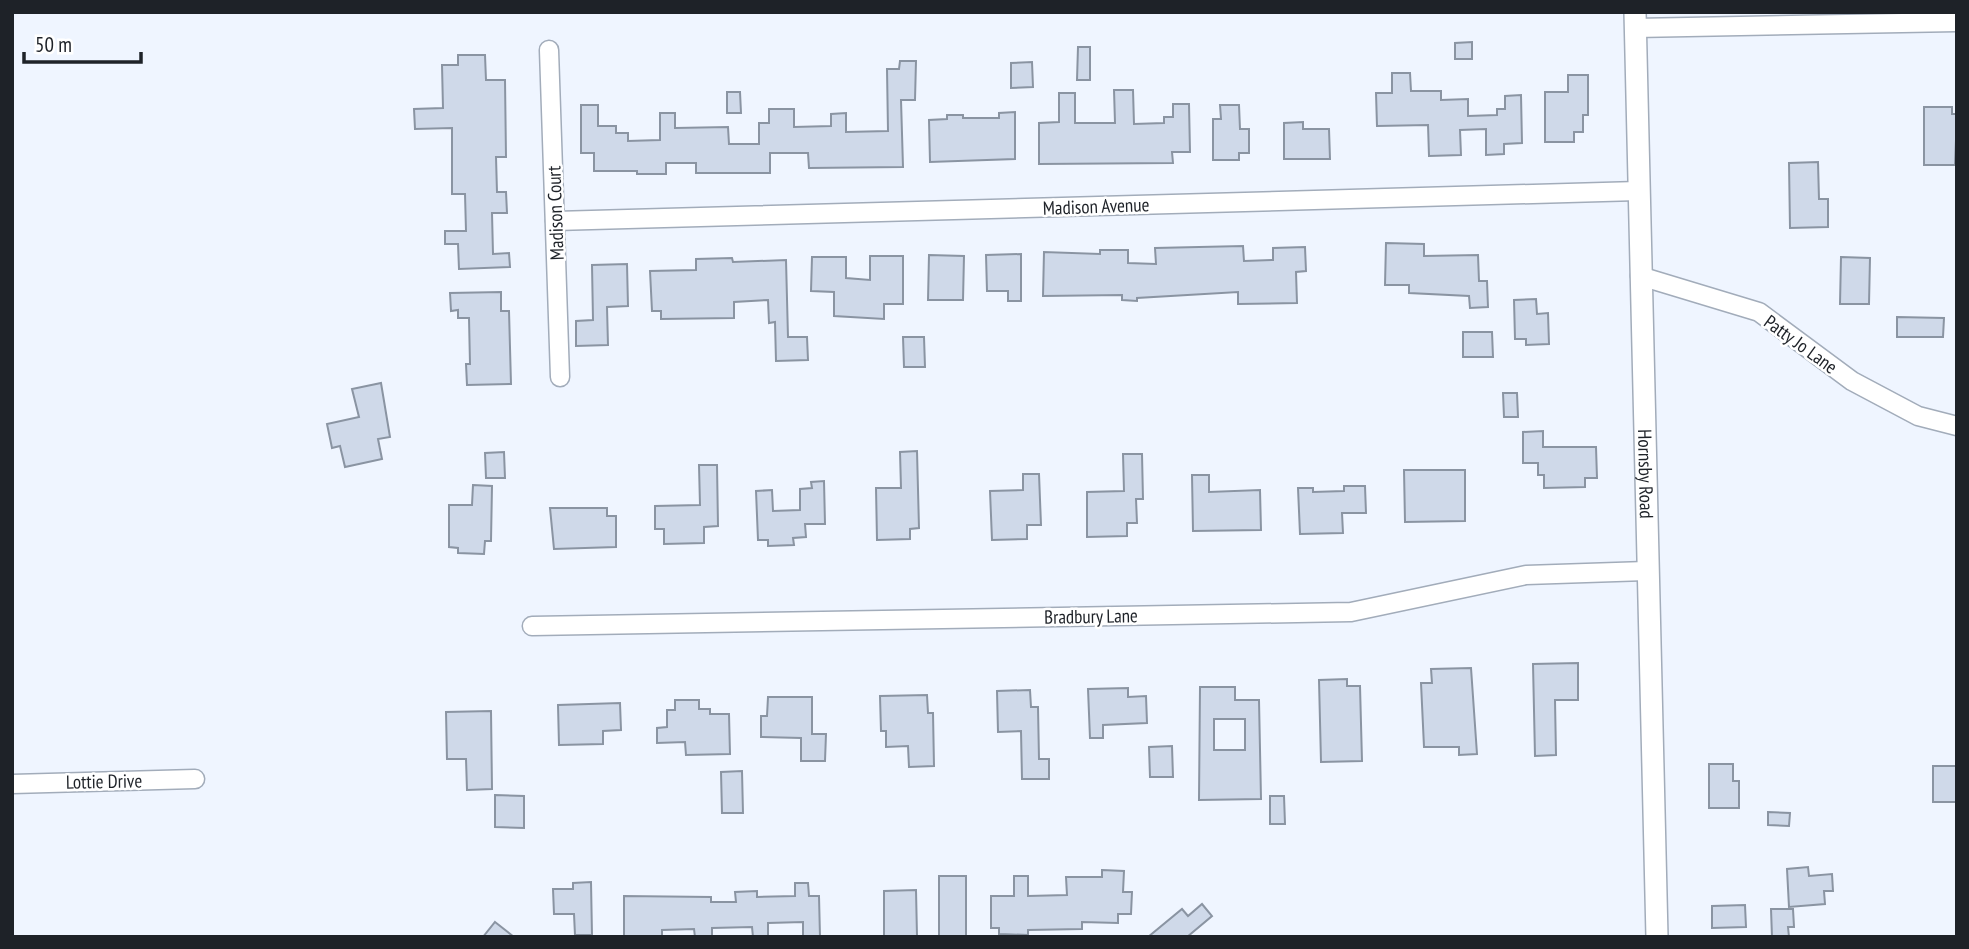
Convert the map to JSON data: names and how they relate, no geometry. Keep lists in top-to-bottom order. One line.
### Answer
{"streets":{"street":["Madison Avenue","Madison Court","Patty Jo Lane","Hornsby Road","Bradbury Lane","Lottie Drive"]},"crossings":[["Madison Avenue","Madison Court"],["Madison Avenue","Hornsby Road"],["Patty Jo Lane","Hornsby Road"],["Hornsby Road","Bradbury Lane"]],"scale_bar":"50 m"}
